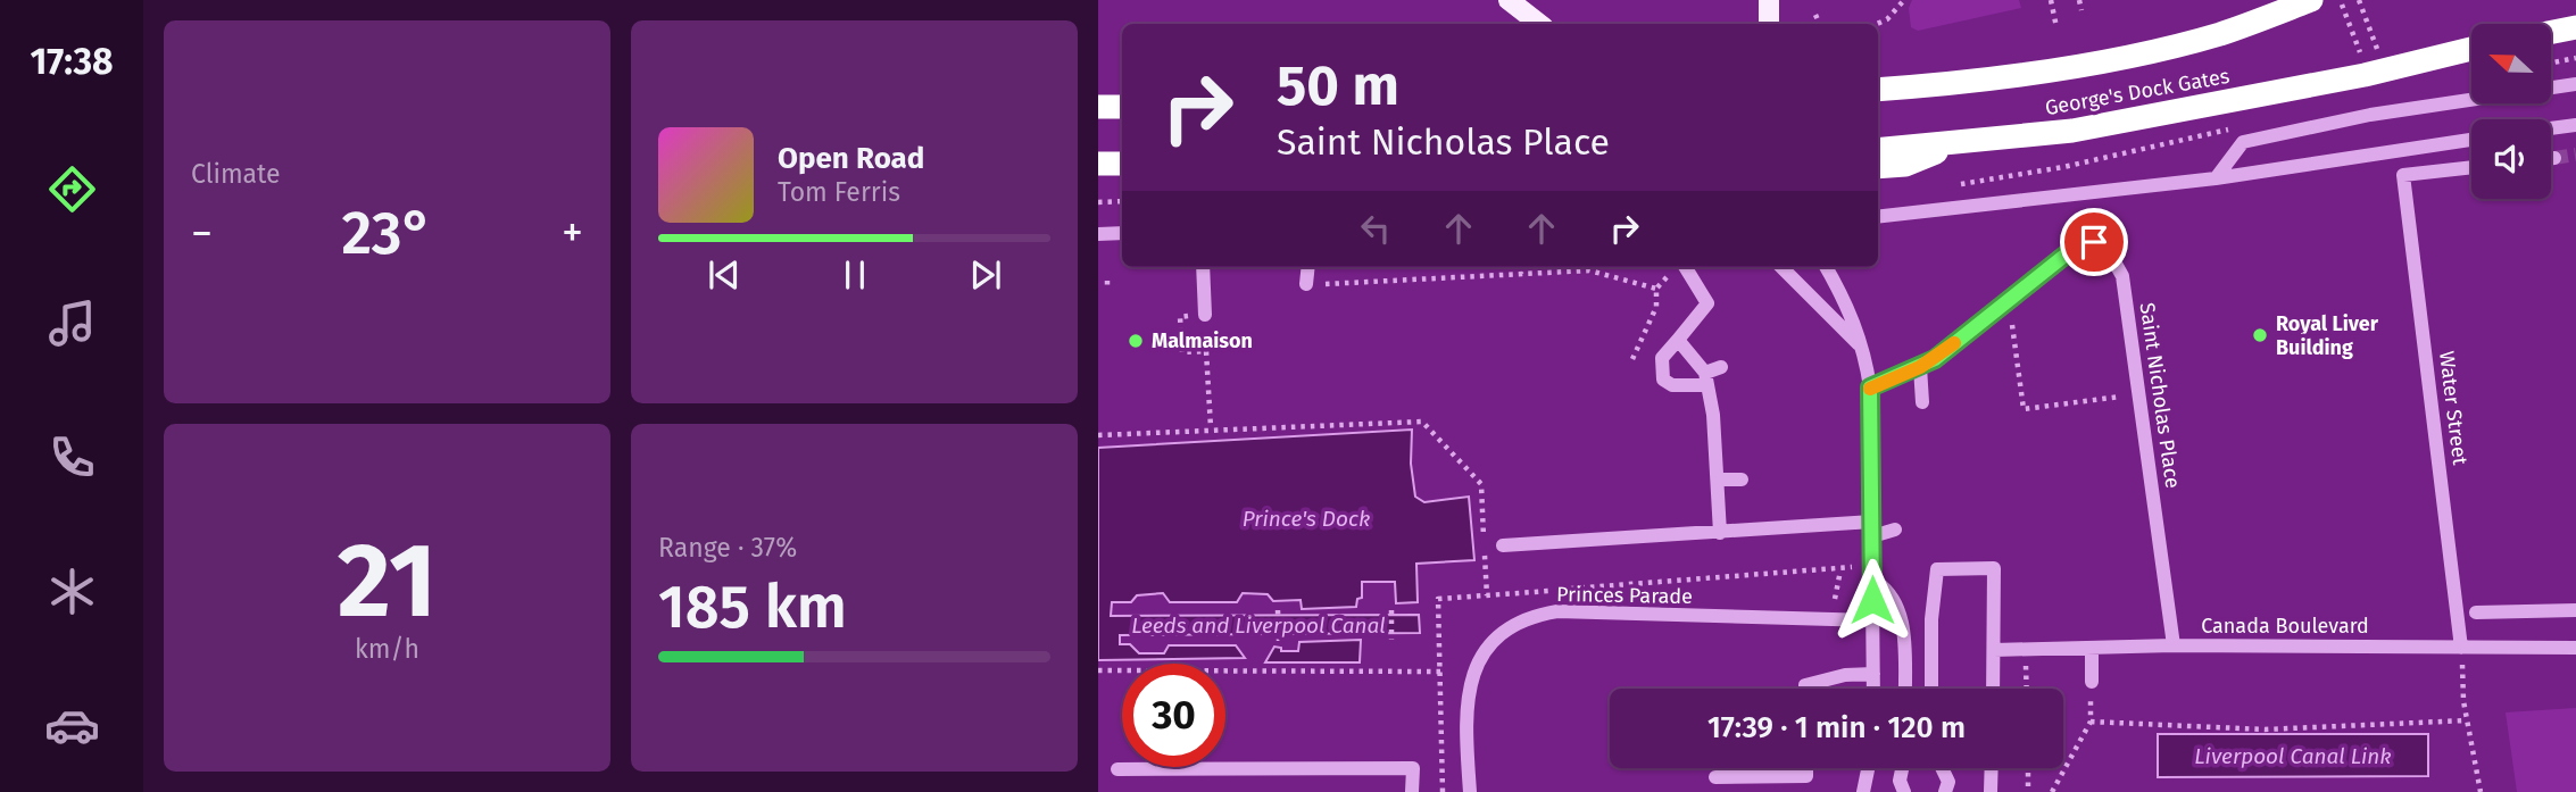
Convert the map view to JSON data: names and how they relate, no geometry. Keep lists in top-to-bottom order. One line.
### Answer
{"streets":{"highway":["George's Dock Gates"],"street":["Saint Nicholas Place","Water Street","Princes Parade","Canada Boulevard"]},"crossings":[["Saint Nicholas Place","Canada Boulevard"],["Water Street","Canada Boulevard"]],"water":["Prince's Dock","Leeds and Liverpool Canal","Liverpool Canal Link"],"places":["Royal Liver Building","Malmaison"],"north":"left","page":{"tabs":"17:38","tile":["Climate",["21","km/h"],["Range · 37%","185 km"]],"turn":["50 m","Saint Nicholas Place"],"song":["Open Road","Tom Ferris"],"heat":["−","23°","+"],"limit":"30","trip":"17:39 · 1 min · 120 m"}}
